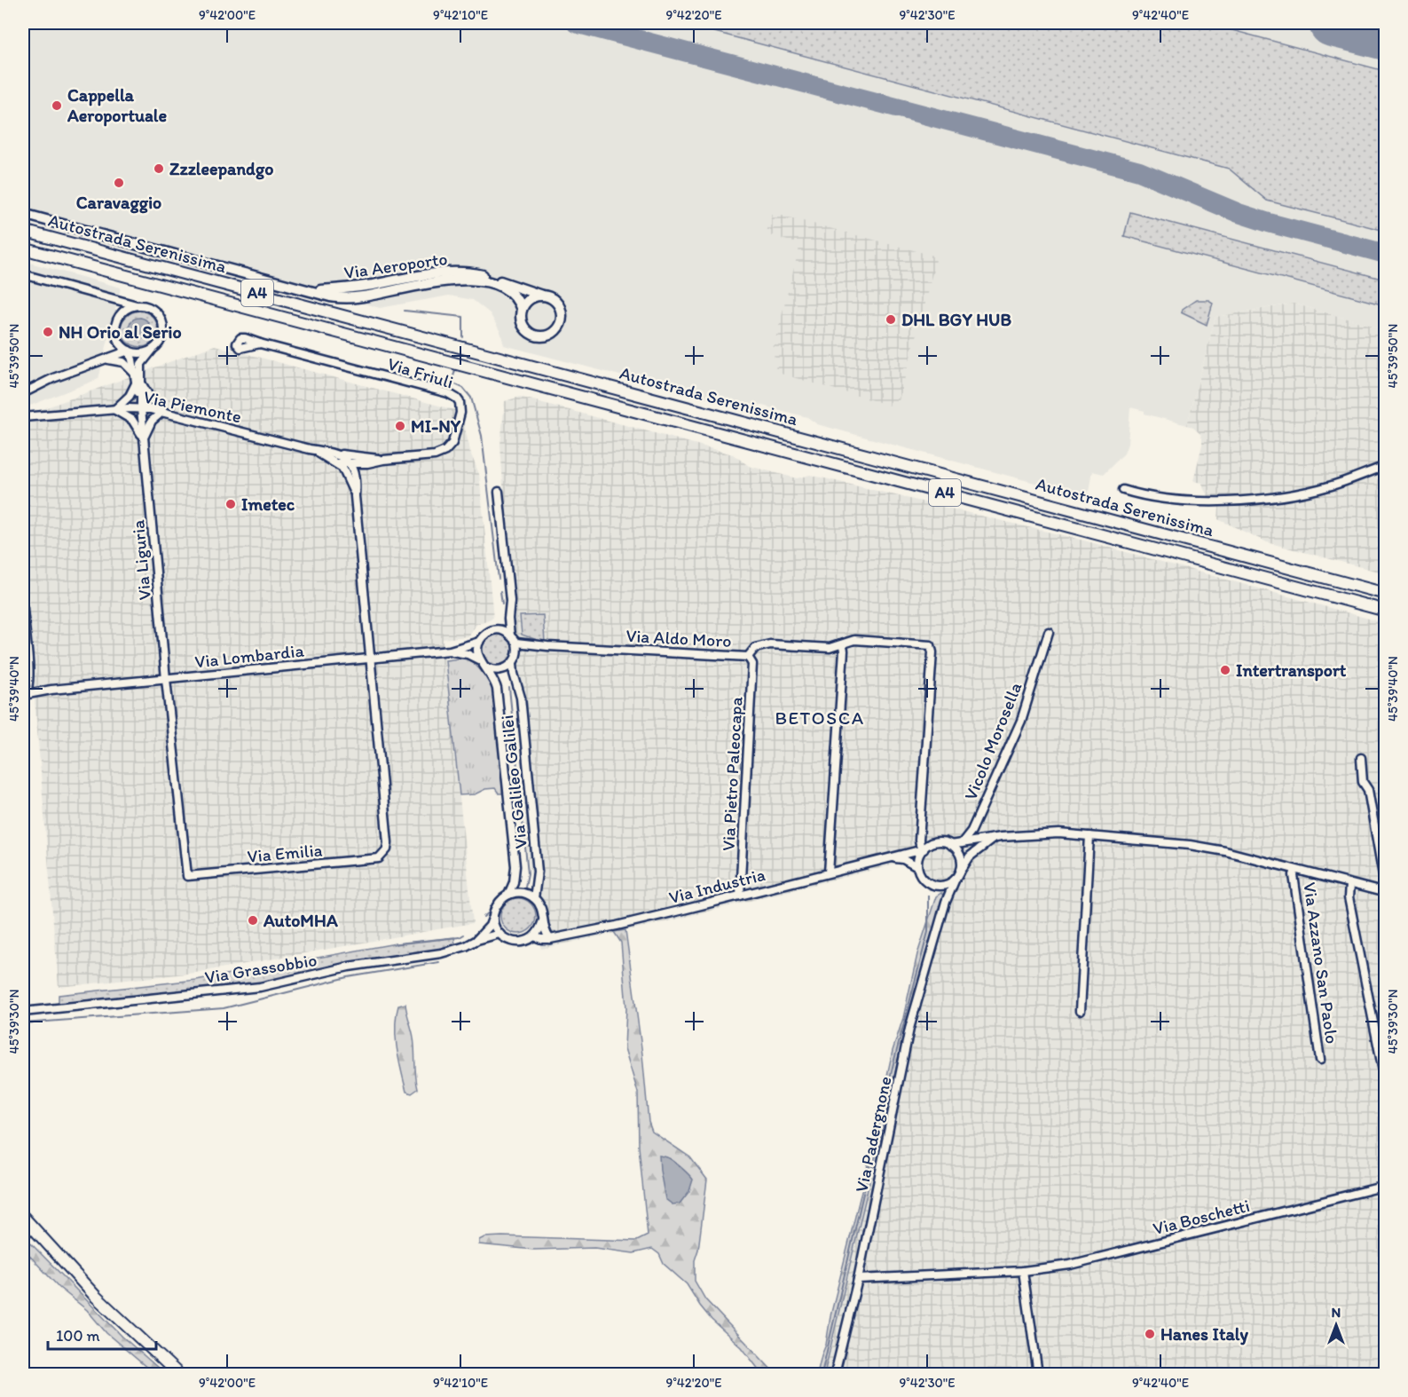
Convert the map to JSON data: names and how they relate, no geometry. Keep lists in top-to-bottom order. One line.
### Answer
{"streets":{"highway":["Autostrada Serenissima","A4"],"main road":["Via Aeroporto"],"street":["Via Friuli","Via Piemonte","Via Liguria","Via Aldo Moro","Via Lombardia","Vicolo Morosella","Via Pietro Paleocapa","Via Galileo Galilei","Via Emilia","Via Industria","Via Azzano San Paolo","Via Grassobbio","Via Padergnone","Via Boschetti"]},"crossings":[["Via Friuli","Via Piemonte"],["Via Piemonte","Via Liguria"],["Via Liguria","Via Lombardia"],["Via Liguria","Via Emilia"],["Via Aldo Moro","Via Lombardia"],["Via Aldo Moro","Via Pietro Paleocapa"],["Via Aldo Moro","Via Galileo Galilei"],["Via Aldo Moro","Via Industria"],["Via Aldo Moro","Via Azzano San Paolo"],["Via Aldo Moro","Via Padergnone"],["Via Lombardia","Via Galileo Galilei"],["Via Lombardia","Via Emilia"],["Vicolo Morosella","Via Azzano San Paolo"],["Via Pietro Paleocapa","Via Industria"],["Via Galileo Galilei","Via Industria"],["Via Galileo Galilei","Via Grassobbio"],["Via Industria","Via Azzano San Paolo"],["Via Industria","Via Grassobbio"],["Via Industria","Via Padergnone"],["Via Azzano San Paolo","Via Padergnone"],["Via Padergnone","Via Boschetti"]],"districts":["BETOSCA"],"places":["Cappella Aeroportuale","Zzzleepandgo","Caravaggio","DHL BGY HUB","NH Orio al Serio","MI-NY","Imetec","Intertransport","AutoMHA","Hanes Italy"],"scale_bar":"100 m","north":"top","coordinates":["9°42'00\"E","9°42'10\"E","9°42'20\"E","9°42'30\"E","9°42'40\"E","45°39'50\"N","45°39'40\"N","45°39'30\"N"]}
